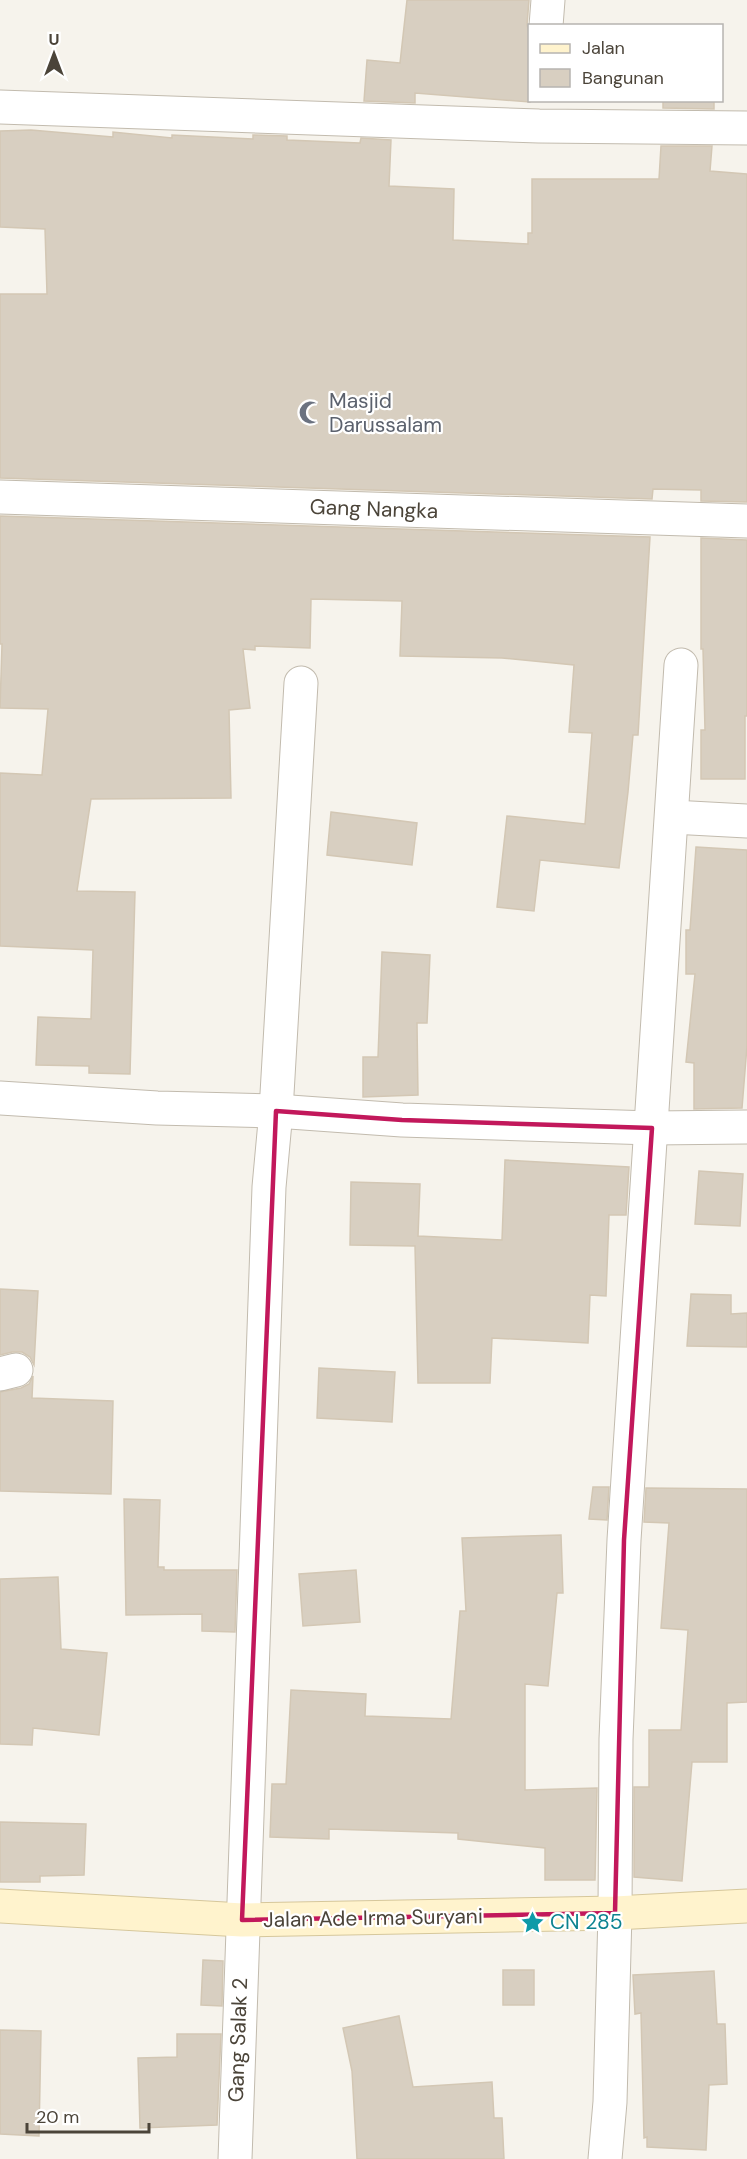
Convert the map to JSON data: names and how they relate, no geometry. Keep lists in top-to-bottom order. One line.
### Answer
{"streets":{"street":["Gang Nangka","Jalan Ade Irma Suryani","Gang Salak 2"]},"crossings":[["Jalan Ade Irma Suryani","Gang Salak 2"]],"places":{"mosque":["Masjid Darussalam"],"place":["CN 285"]},"legend":["Jalan","Bangunan"],"scale_bar":"20 m","north":"top"}
